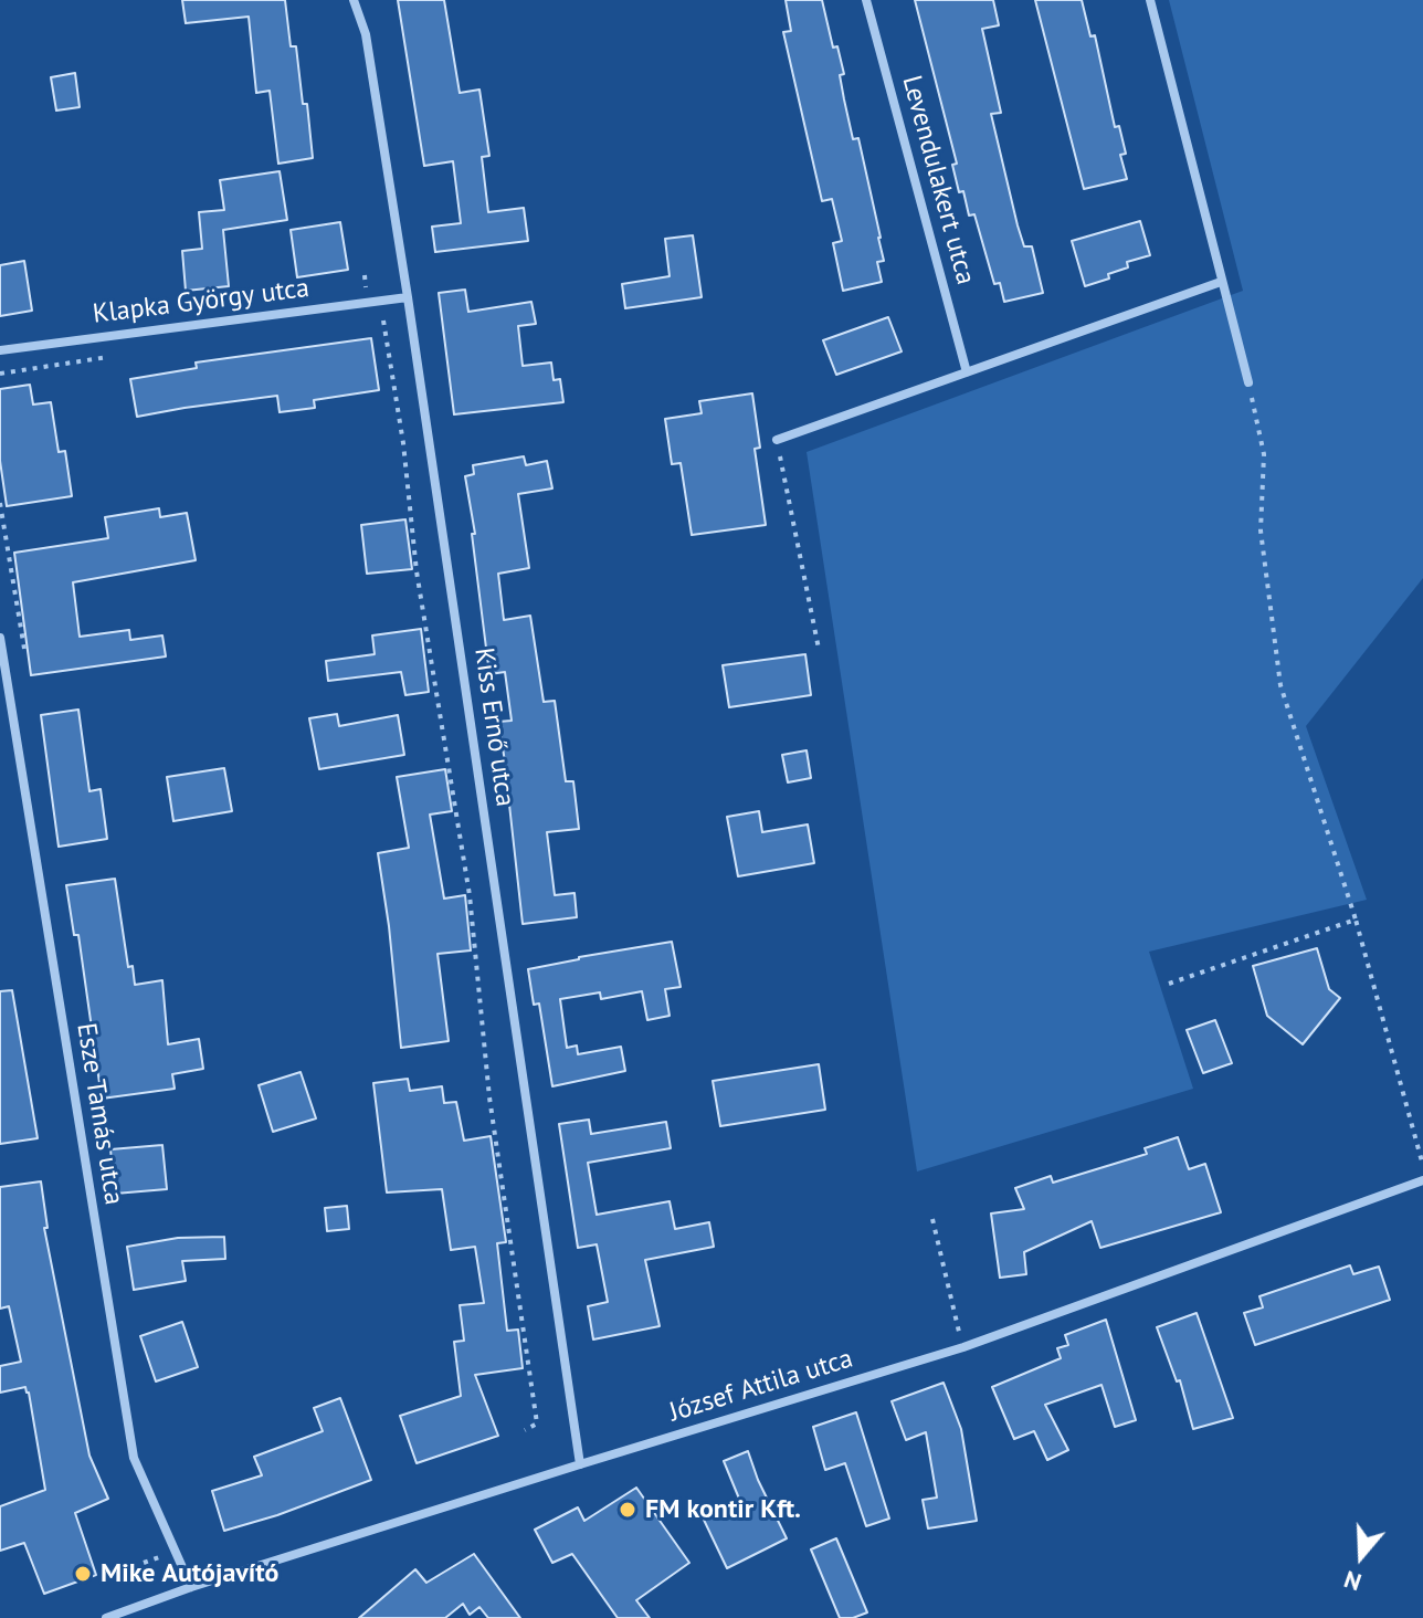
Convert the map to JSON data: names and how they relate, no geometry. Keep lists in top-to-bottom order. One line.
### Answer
{"streets":{"street":["Levendulakert utca","Klapka György utca","Kiss Ernő utca","Esze Tamás utca","József Attila utca"]},"crossings":[["Klapka György utca","Kiss Ernő utca"],["Kiss Ernő utca","József Attila utca"],["Esze Tamás utca","József Attila utca"]],"places":["FM kontir Kft.","Mike Autójavító"],"north":"bottom"}
